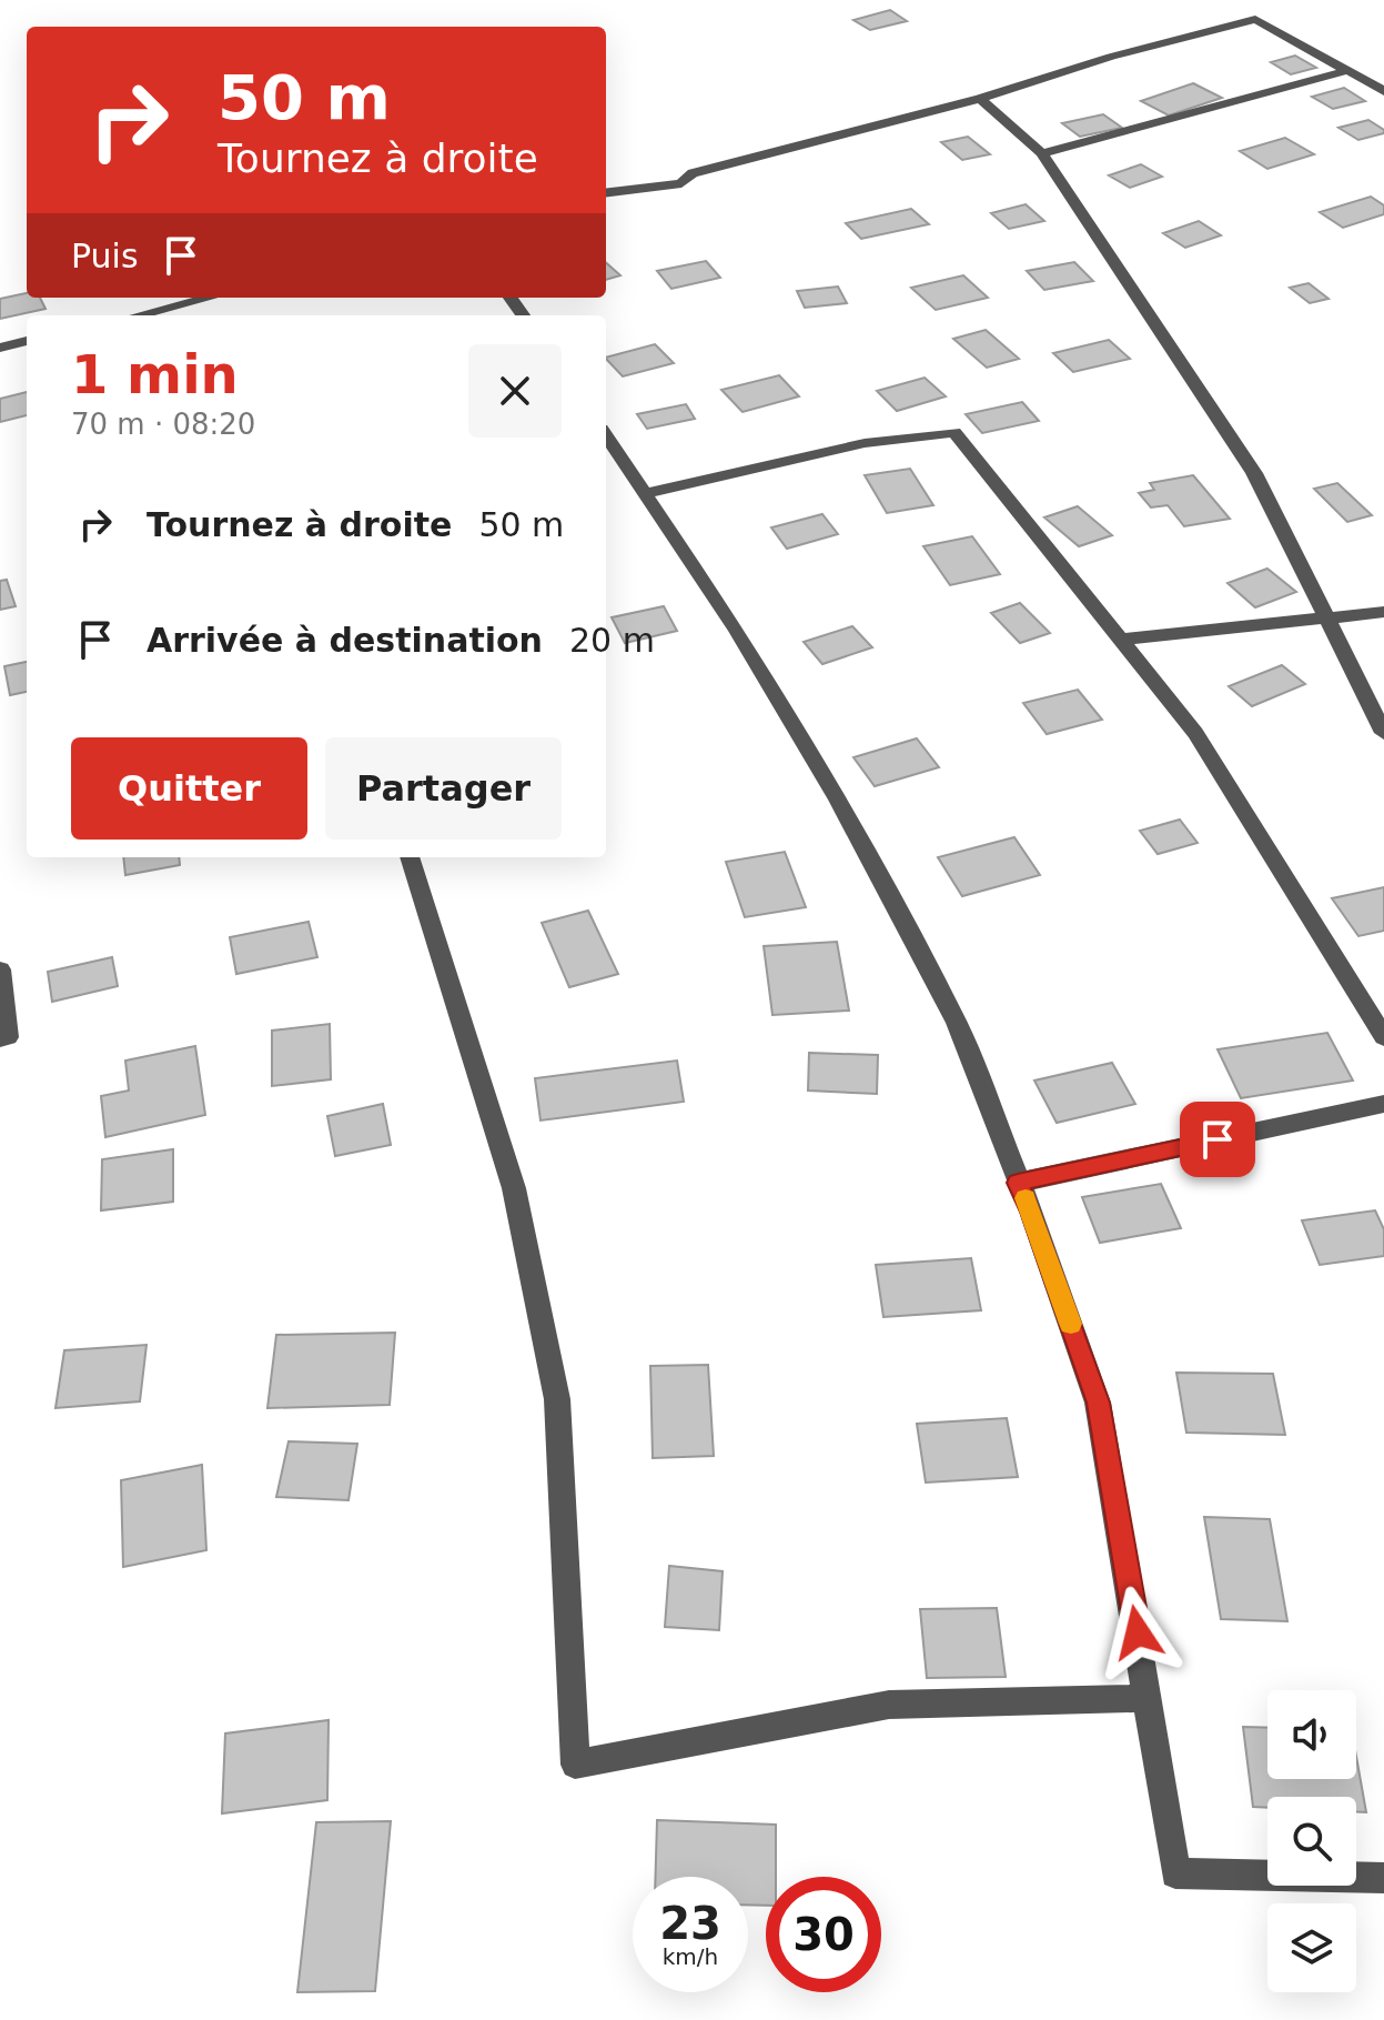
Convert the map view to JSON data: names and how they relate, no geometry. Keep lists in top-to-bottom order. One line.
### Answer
{"page":{"turn":["50 m","Tournez à droite"],"then":"Puis","heading":["1 min","70 m · 08:20"],"list":[{"name":"Tournez à droite","value":"50 m"},{"name":"Arrivée à destination","value":"20 m"}],"buttons":["Quitter","Partager"],"speed":"23 km/h","limit":"30"}}
